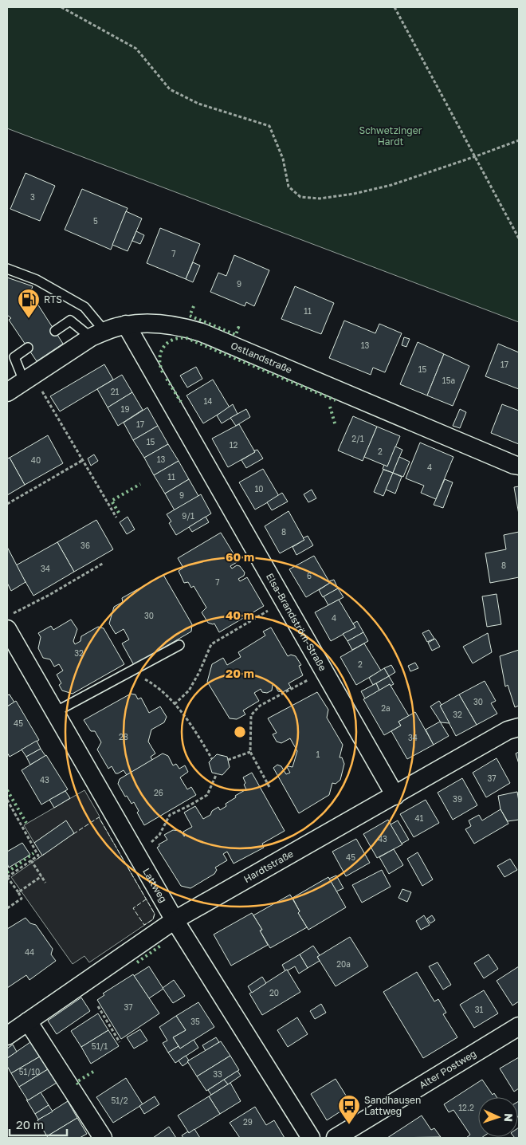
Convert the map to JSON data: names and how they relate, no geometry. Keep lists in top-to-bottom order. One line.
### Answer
{"streets":{"street":["Ostlandstraße","Elsa-Brandström-Straße","Hardtstraße","Lattweg","Alter Postweg"]},"crossings":[["Ostlandstraße","Elsa-Brandström-Straße"],["Elsa-Brandström-Straße","Hardtstraße"],["Hardtstraße","Lattweg"]],"parks":["Schwetzinger Hardt"],"places":{"fuel station":["RTS"],"bus stop":["Sandhausen Lattweg"]},"house_numbers":["3","5","7","9","11","13","17","15","15a","21","14","19","17","2/1","15","12","2","13","40","4","11","10","9","9/1","8","36","8","34","6","7","30","4","32","2","30","2a","32","45","28","34","1","37","43","26","39","41","43","45","44","20a","20","37","31","35","51/1","51/10","33","51/2","12.2","29"],"scale_bar":"20 m","north":"right","rings":["60 m","40 m","20 m"]}
